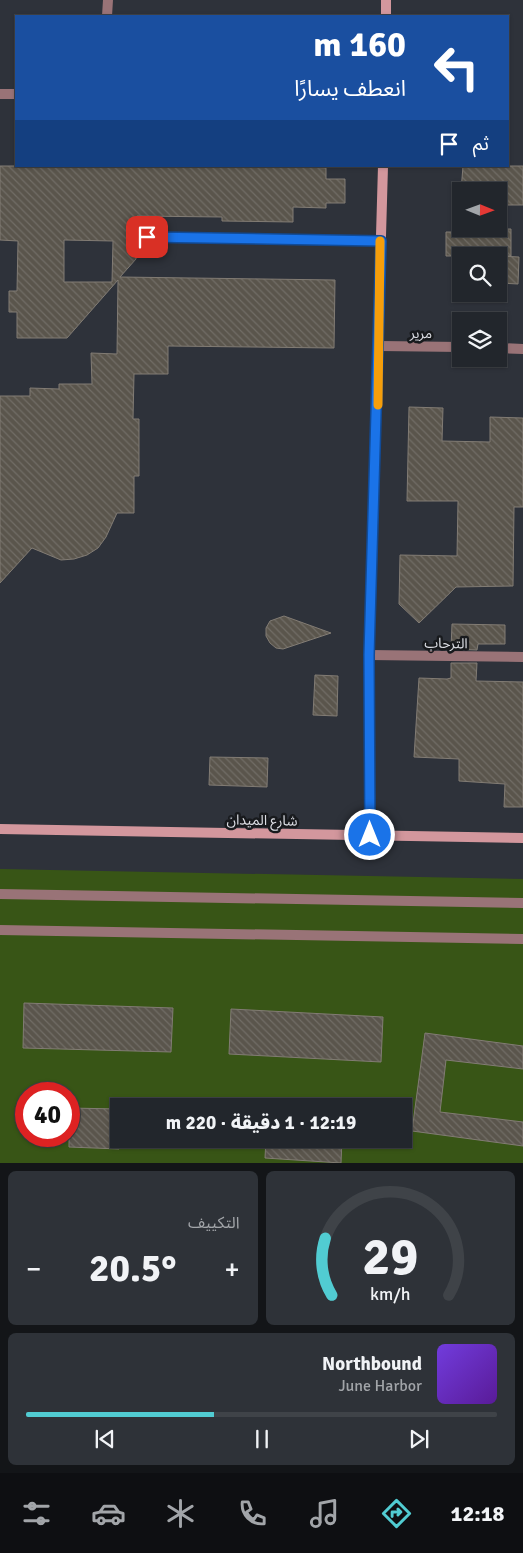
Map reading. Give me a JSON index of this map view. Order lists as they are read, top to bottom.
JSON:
{
  "streets": {
    "street": ["مرير", "الترحاب", "شارع الميدان"]
  },
  "north": "right",
  "page": {
    "turn": ["160 m", "انعطف يسارًا"],
    "then": "ثم",
    "limit": "40",
    "trip": "12:19 · 1 دقيقة · 220 m",
    "tile": "التكييف",
    "heat": ["−", "20.5°", "+"],
    "song": ["Northbound", "June Harbor"],
    "tabs": "12:18",
    "gauge": ["29", "km/h"]
  }
}
